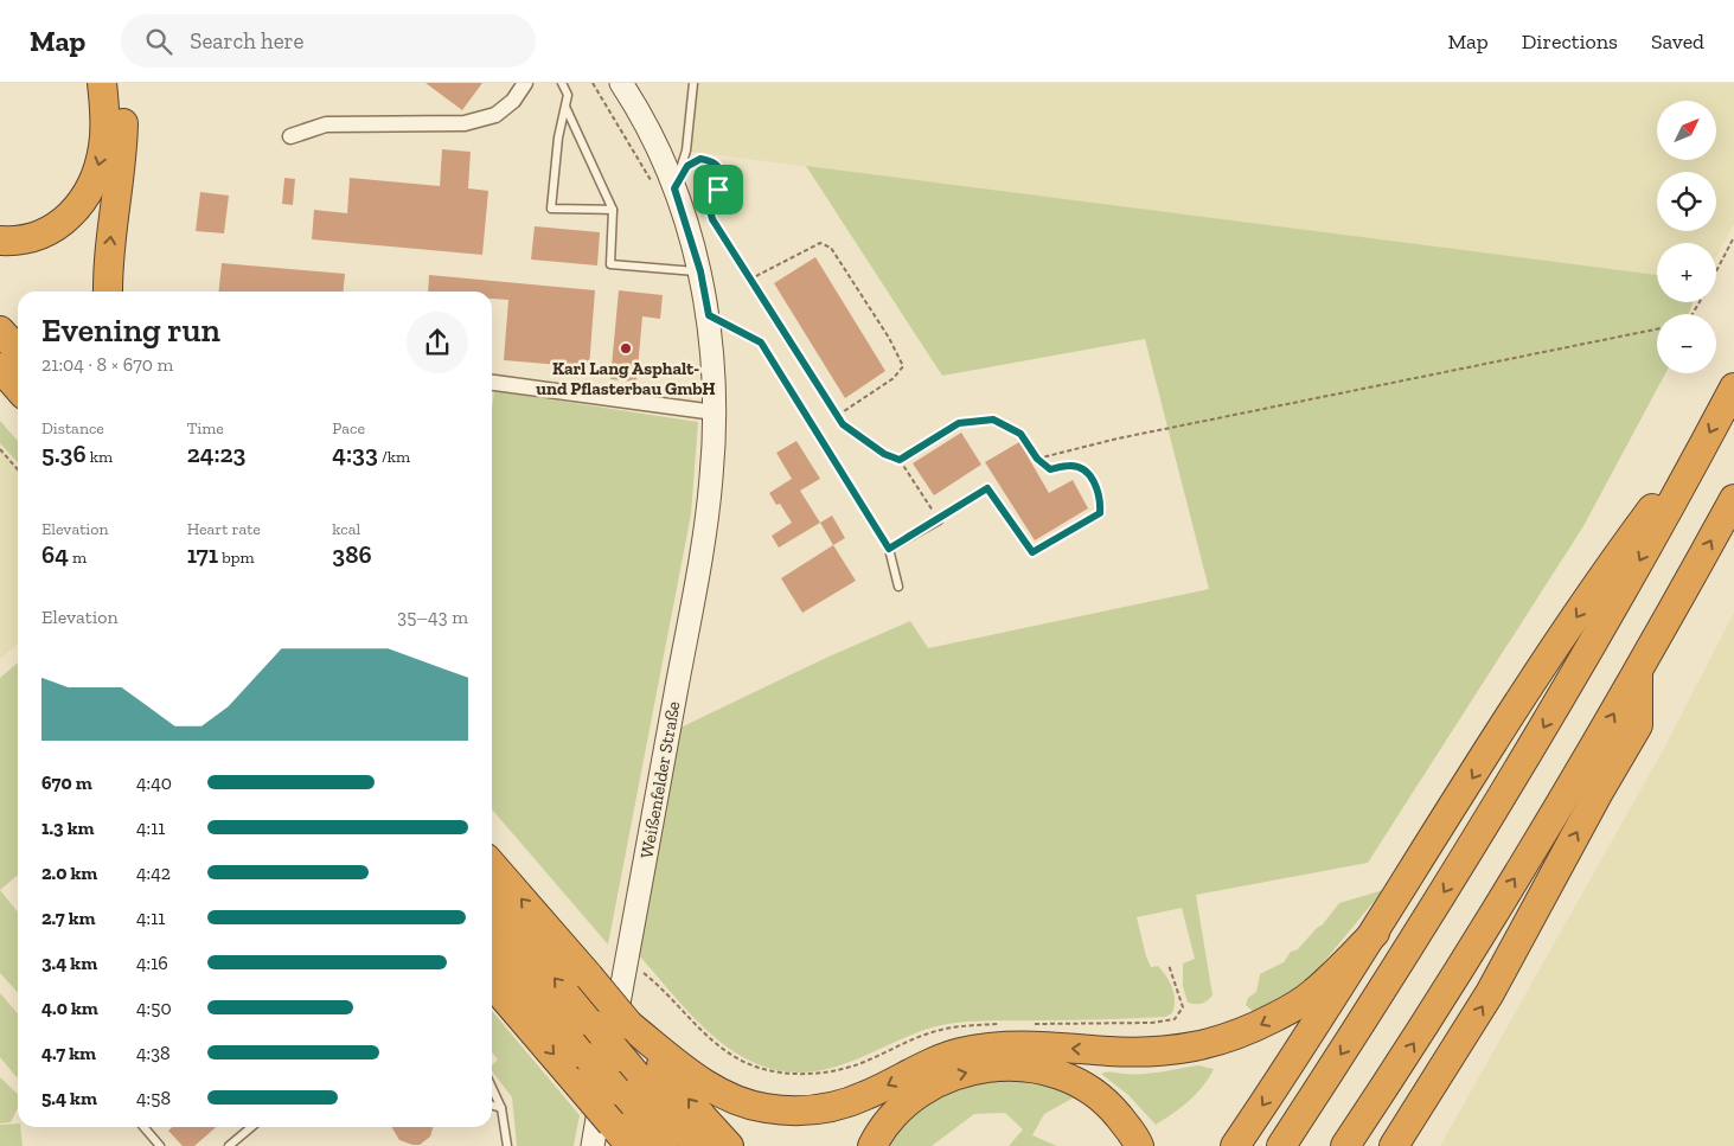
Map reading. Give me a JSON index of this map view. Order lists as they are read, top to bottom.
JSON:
{
  "streets": {
    "street": ["Weißenfelder Straße"]
  },
  "places": ["Karl Lang Asphalt- und Pflasterbau GmbH"],
  "north": "top right",
  "page": {
    "header": "Map",
    "search": "Search here",
    "nav": ["Map", "Directions", "Saved"],
    "map_buttons": ["+", "−"],
    "heading": ["Evening run", "21:04 · 8 × 670 m"],
    "stats": [
      ["Distance", "5.36 km"],
      ["Time", "24:23"],
      ["Pace", "4:33 /km"],
      ["Elevation", "64 m"],
      ["Heart rate", "171 bpm"],
      ["kcal", "386"]
    ],
    "chart": ["Elevation", "35–43 m"],
    "list": [
      {
        "name": "670 m",
        "note": "4:40"
      },
      {
        "name": "1.3 km",
        "note": "4:11"
      },
      {
        "name": "2.0 km",
        "note": "4:42"
      },
      {
        "name": "2.7 km",
        "note": "4:11"
      },
      {
        "name": "3.4 km",
        "note": "4:16"
      },
      {
        "name": "4.0 km",
        "note": "4:50"
      },
      {
        "name": "4.7 km",
        "note": "4:38"
      },
      {
        "name": "5.4 km",
        "note": "4:58"
      }
    ]
  }
}
